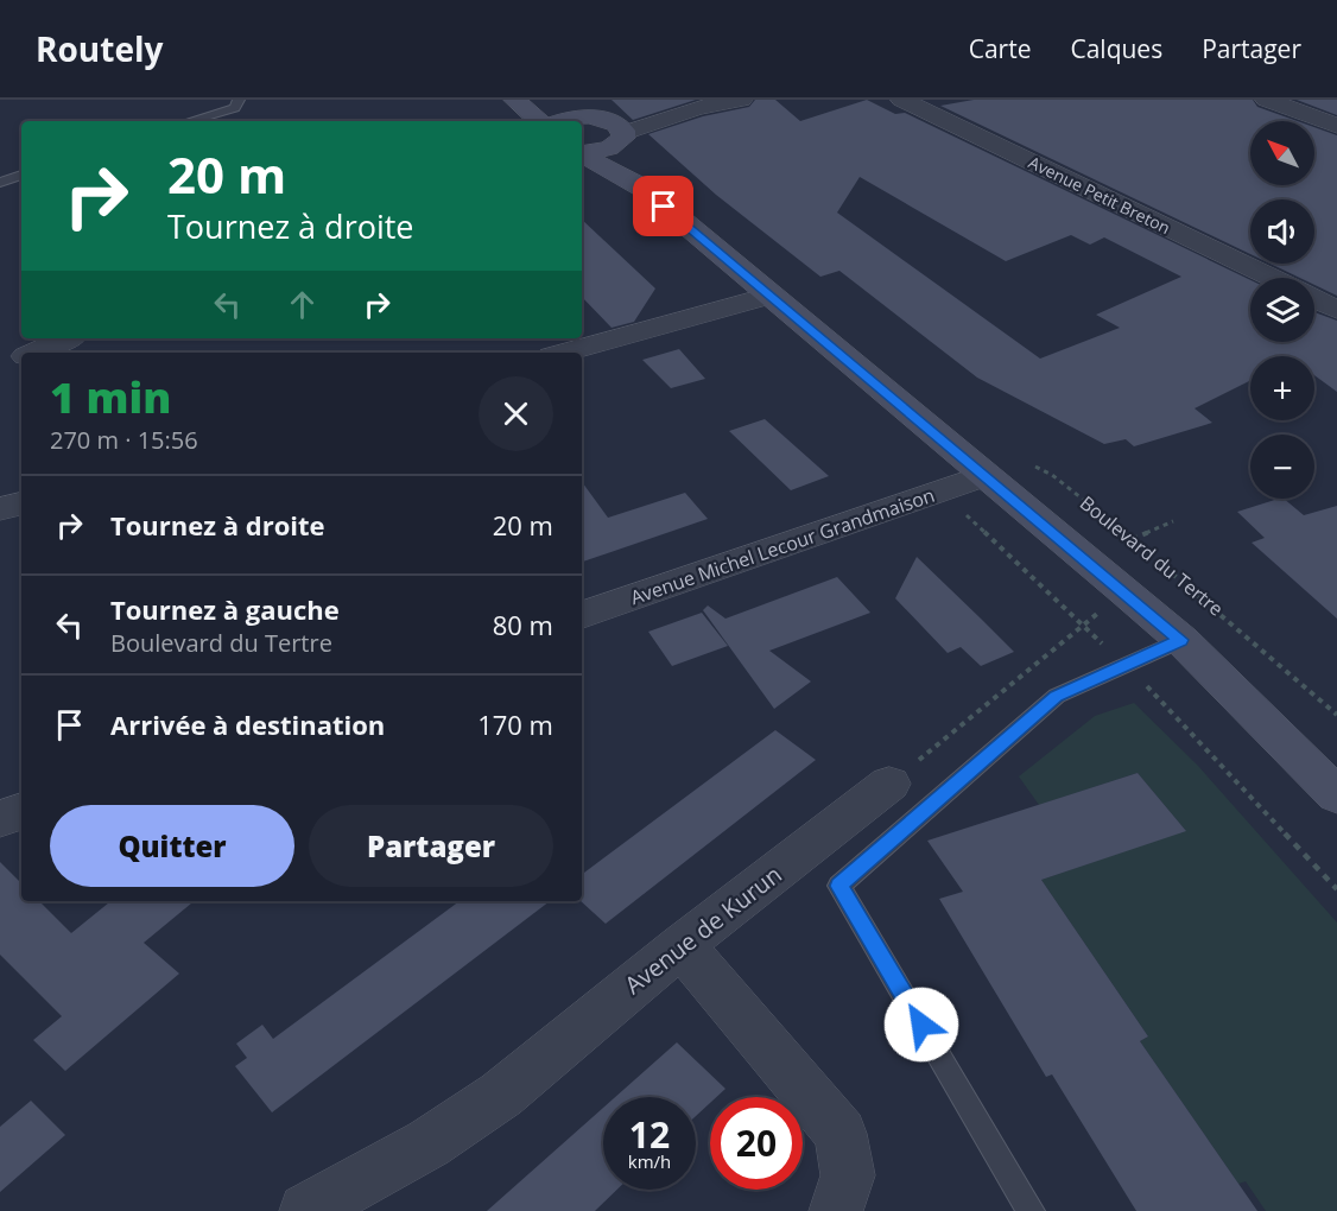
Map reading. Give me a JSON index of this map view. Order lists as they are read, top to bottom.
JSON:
{
  "streets": {
    "street": ["Avenue Petit Breton", "Avenue Michel Lecour Grandmaison", "Avenue de Kurun"],
    "path": ["Boulevard du Tertre"]
  },
  "north": "top left",
  "page": {
    "header": "Routely",
    "nav": ["Carte", "Calques", "Partager"],
    "map_buttons": ["+", "−"],
    "turn": ["20 m", "Tournez à droite"],
    "heading": ["1 min", "270 m · 15:56"],
    "list": [
      {
        "name": "Tournez à droite",
        "value": "20 m"
      },
      {
        "name": "Tournez à gauche",
        "note": "Boulevard du Tertre",
        "value": "80 m"
      },
      {
        "name": "Arrivée à destination",
        "value": "170 m"
      }
    ],
    "buttons": ["Quitter", "Partager"],
    "speed": "12 km/h",
    "limit": "20"
  }
}
